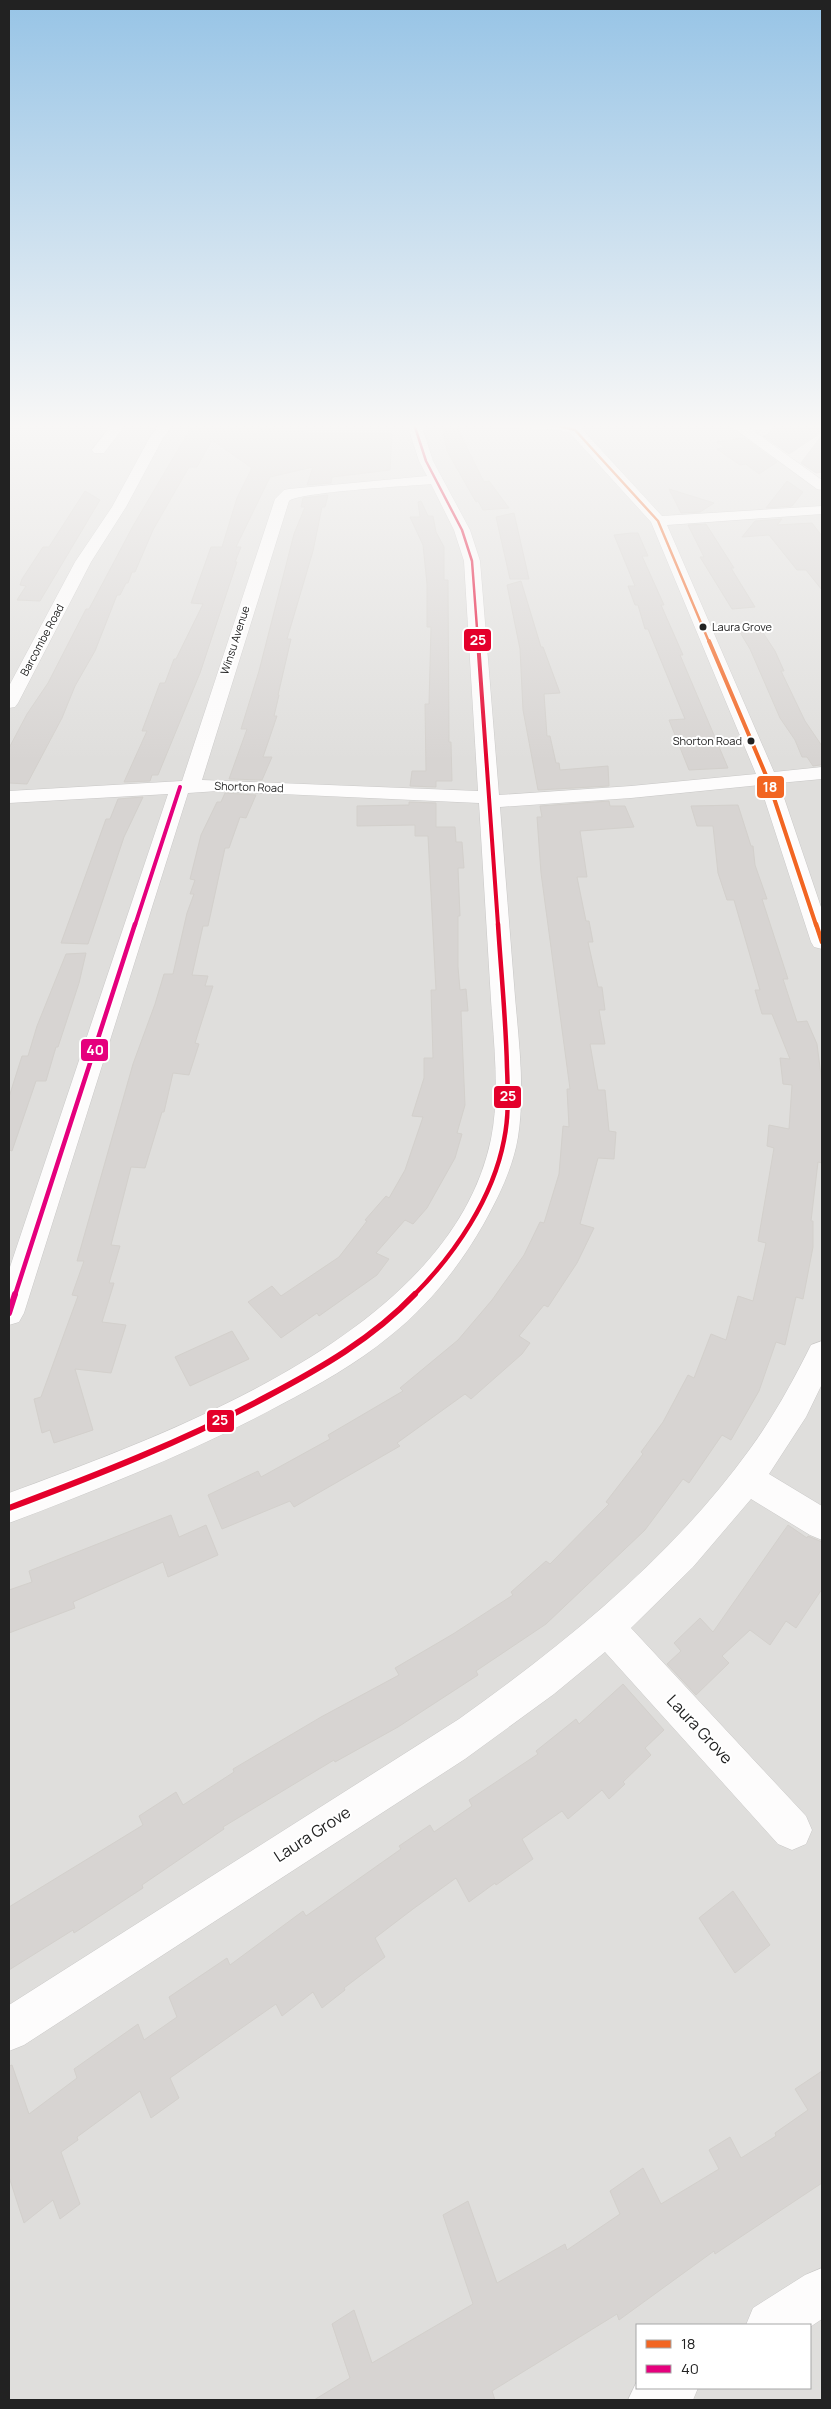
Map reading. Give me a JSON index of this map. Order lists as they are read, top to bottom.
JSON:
{
  "streets": {
    "street": [
      "Barcombe Road",
      "Winsu Avenue",
      "Shorton Road",
      "Laura Grove"
    ]
  },
  "crossings": [
    ["Winsu Avenue", "Shorton Road"]
  ],
  "places": ["Laura Grove", "Shorton Road"],
  "lines": ["transit line 18", "transit line 25", "transit line 40"],
  "legend": ["18", "40"]
}
